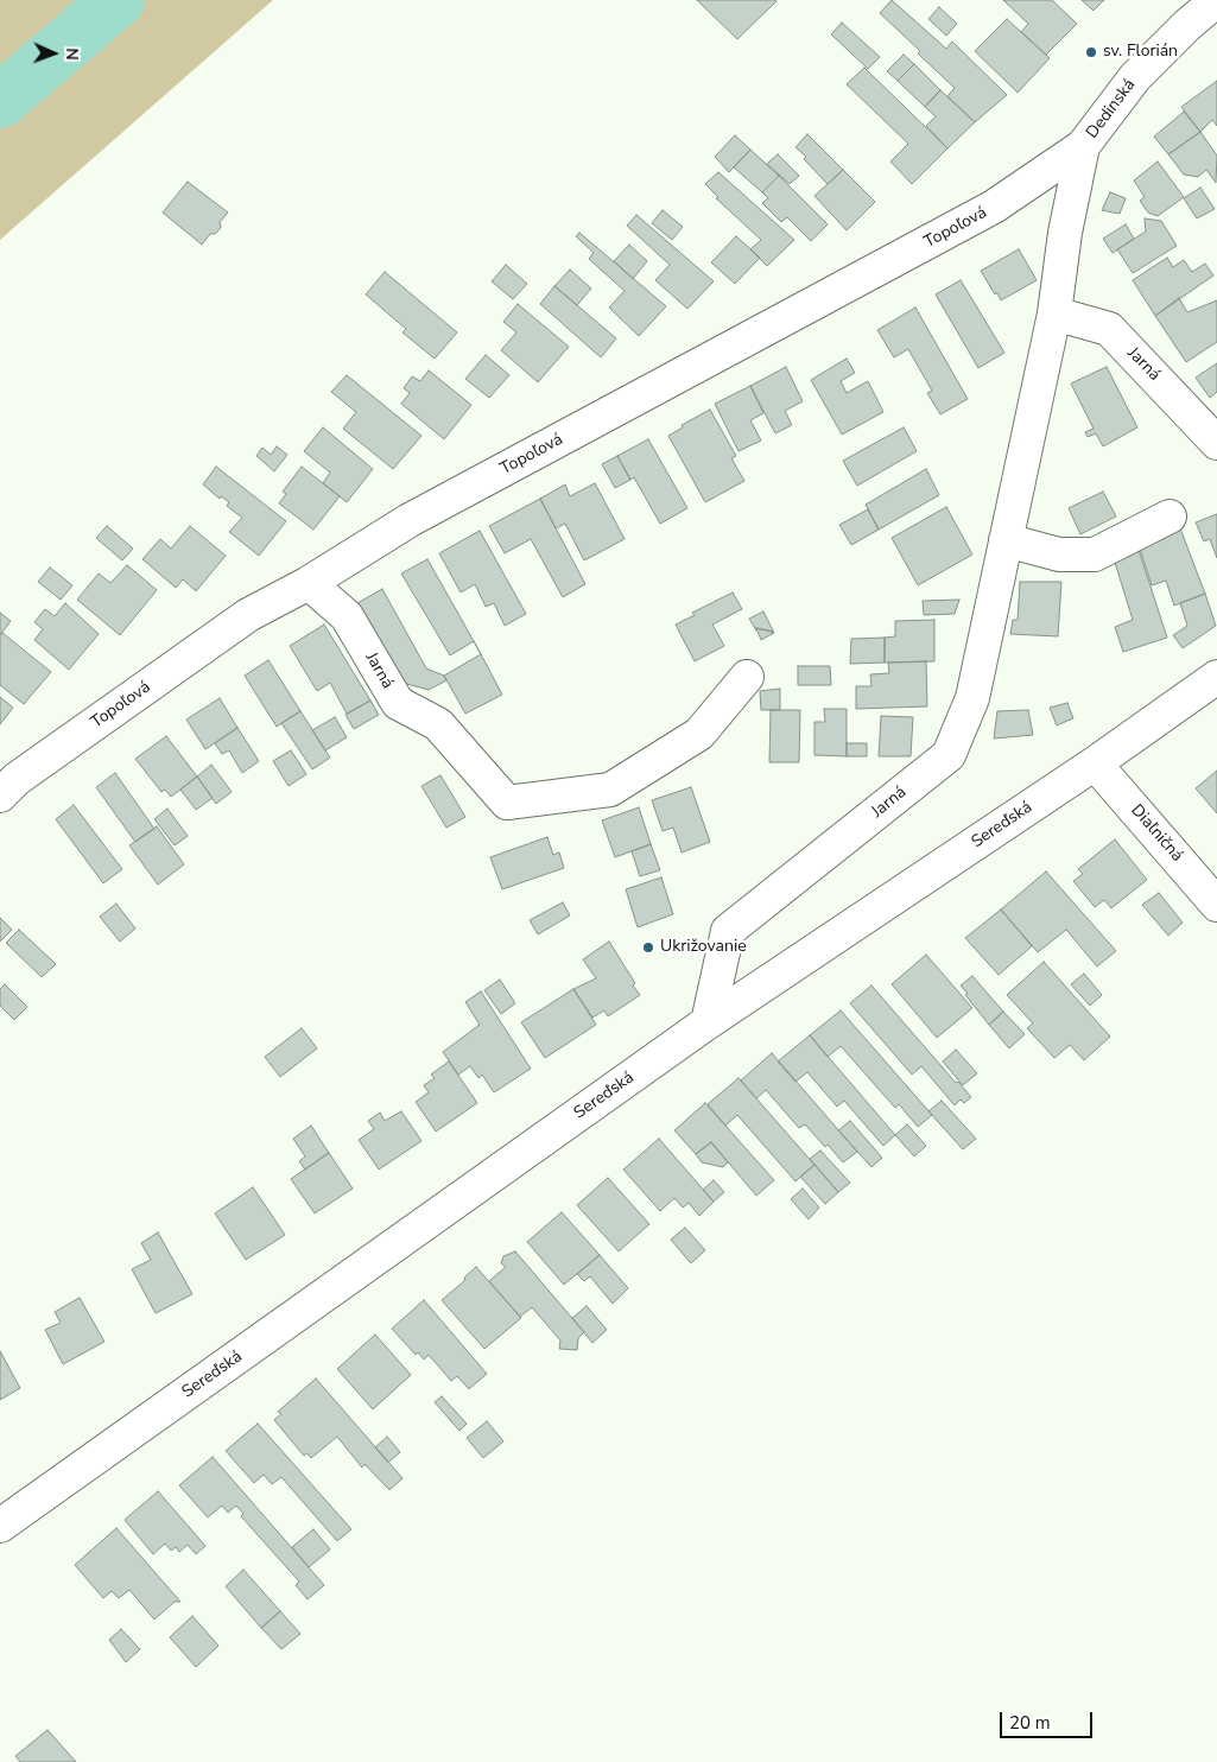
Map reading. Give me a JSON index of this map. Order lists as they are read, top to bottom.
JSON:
{
  "streets": {
    "street": [
      "Dedinská",
      "Topoľová",
      "Jarná",
      "Sereďská",
      "Diaľničná"
    ]
  },
  "crossings": [
    ["Dedinská", "Topoľová"],
    ["Dedinská", "Jarná"],
    ["Topoľová", "Jarná"],
    ["Jarná", "Sereďská"],
    ["Sereďská", "Diaľničná"]
  ],
  "places": ["sv. Florián", "Ukrižovanie"],
  "scale_bar": "20 m",
  "north": "right"
}
